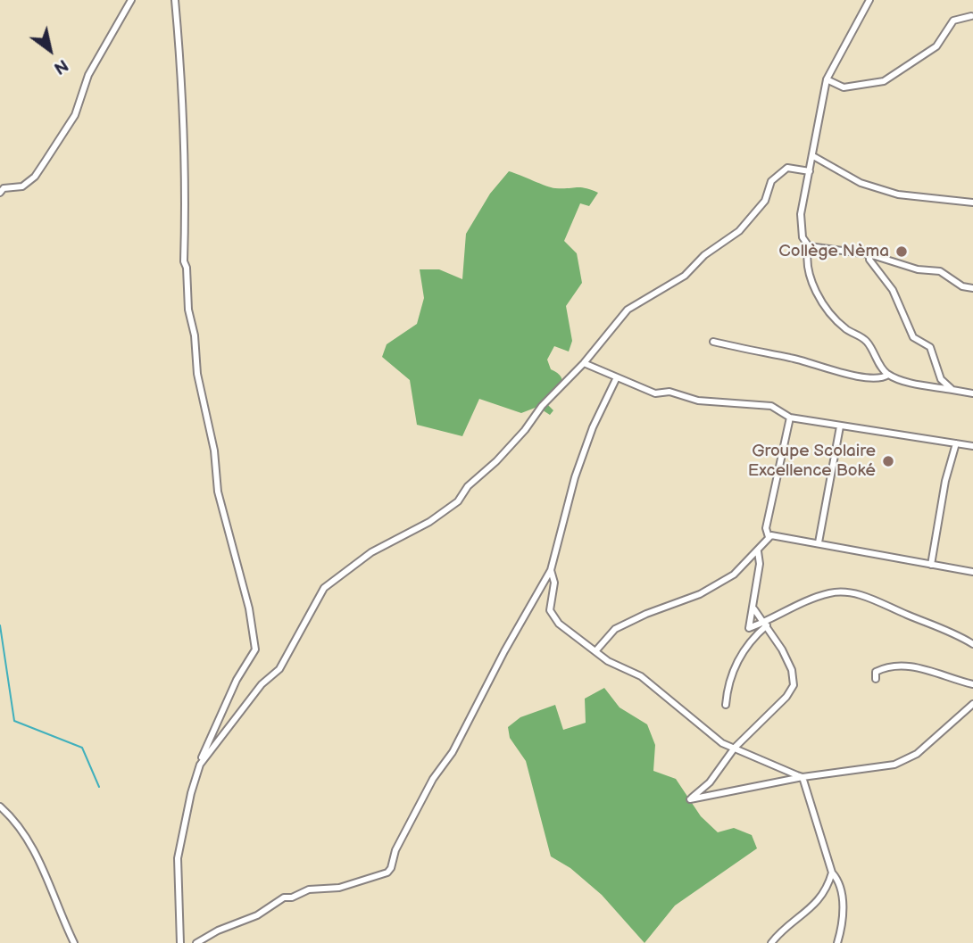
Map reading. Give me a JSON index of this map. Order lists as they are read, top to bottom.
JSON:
{
  "places": ["Collège Nèma", "Groupe Scolaire Excellence Boké"],
  "north": "bottom right"
}
